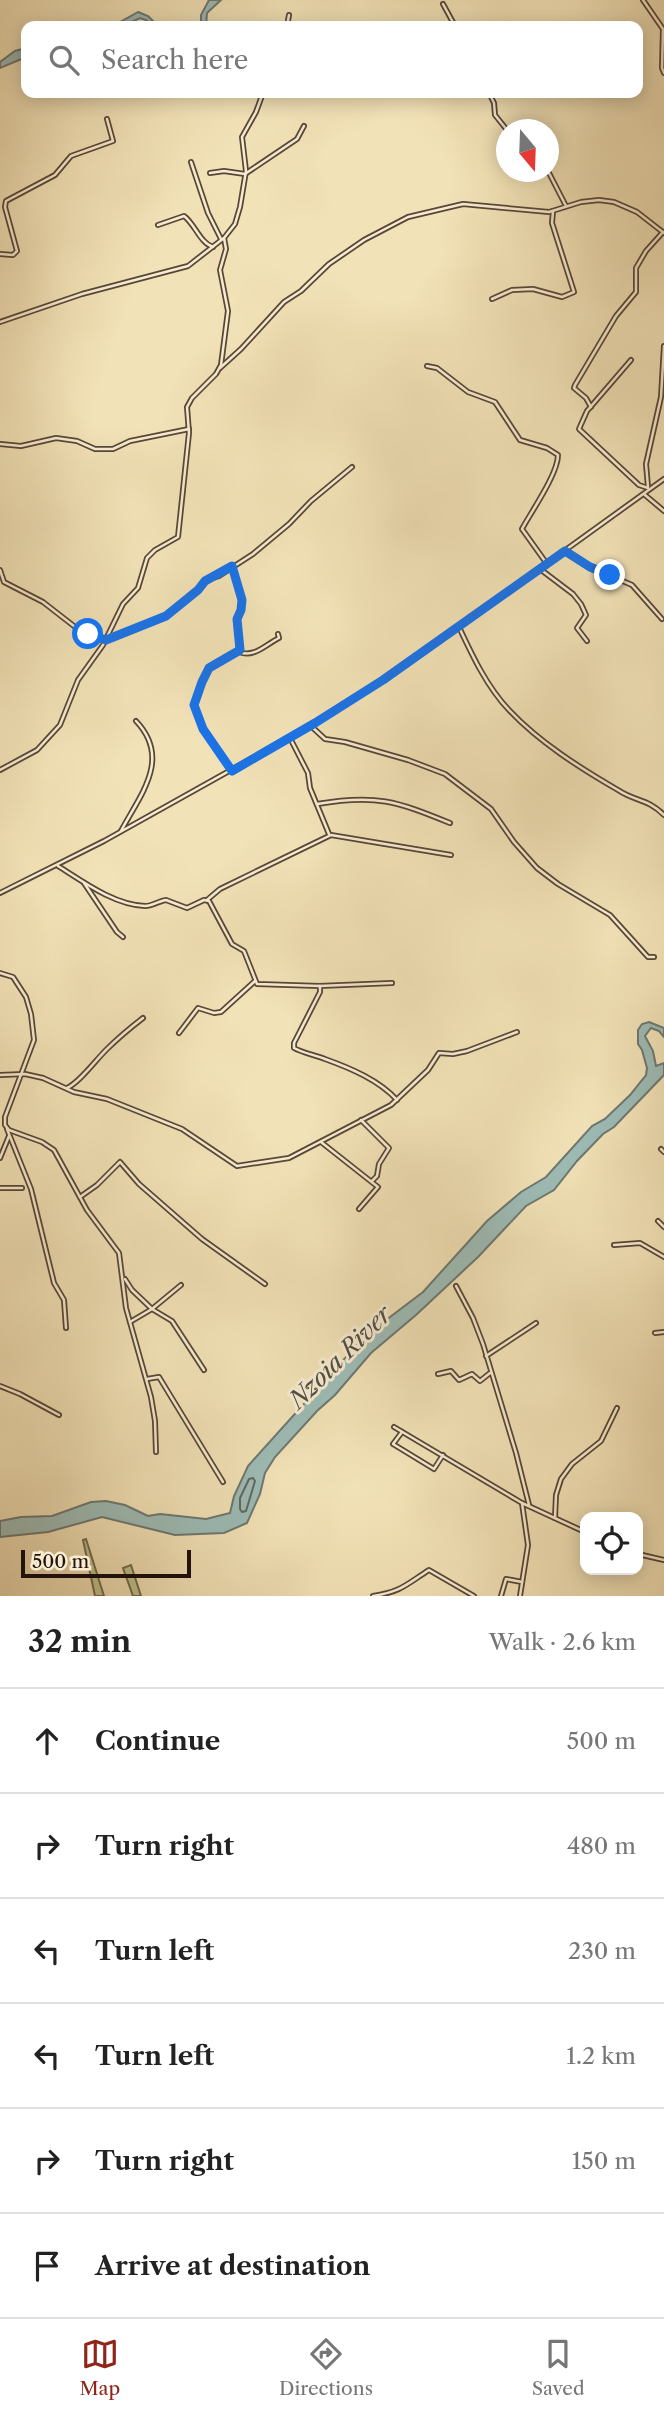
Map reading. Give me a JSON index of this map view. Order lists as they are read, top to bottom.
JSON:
{
  "water": ["Nzoia River"],
  "scale_bar": "500 m",
  "north": "bottom",
  "page": {
    "search": "Search here",
    "scale": "500 m",
    "heading": ["32 min", "Walk · 2.6 km"],
    "list": [
      ["Continue", "500 m"],
      ["Turn right", "480 m"],
      ["Turn left", "230 m"],
      ["Turn left", "1.2 km"],
      ["Turn right", "150 m"],
      "Arrive at destination"
    ],
    "nav": ["Map", "Directions", "Saved"]
  }
}
